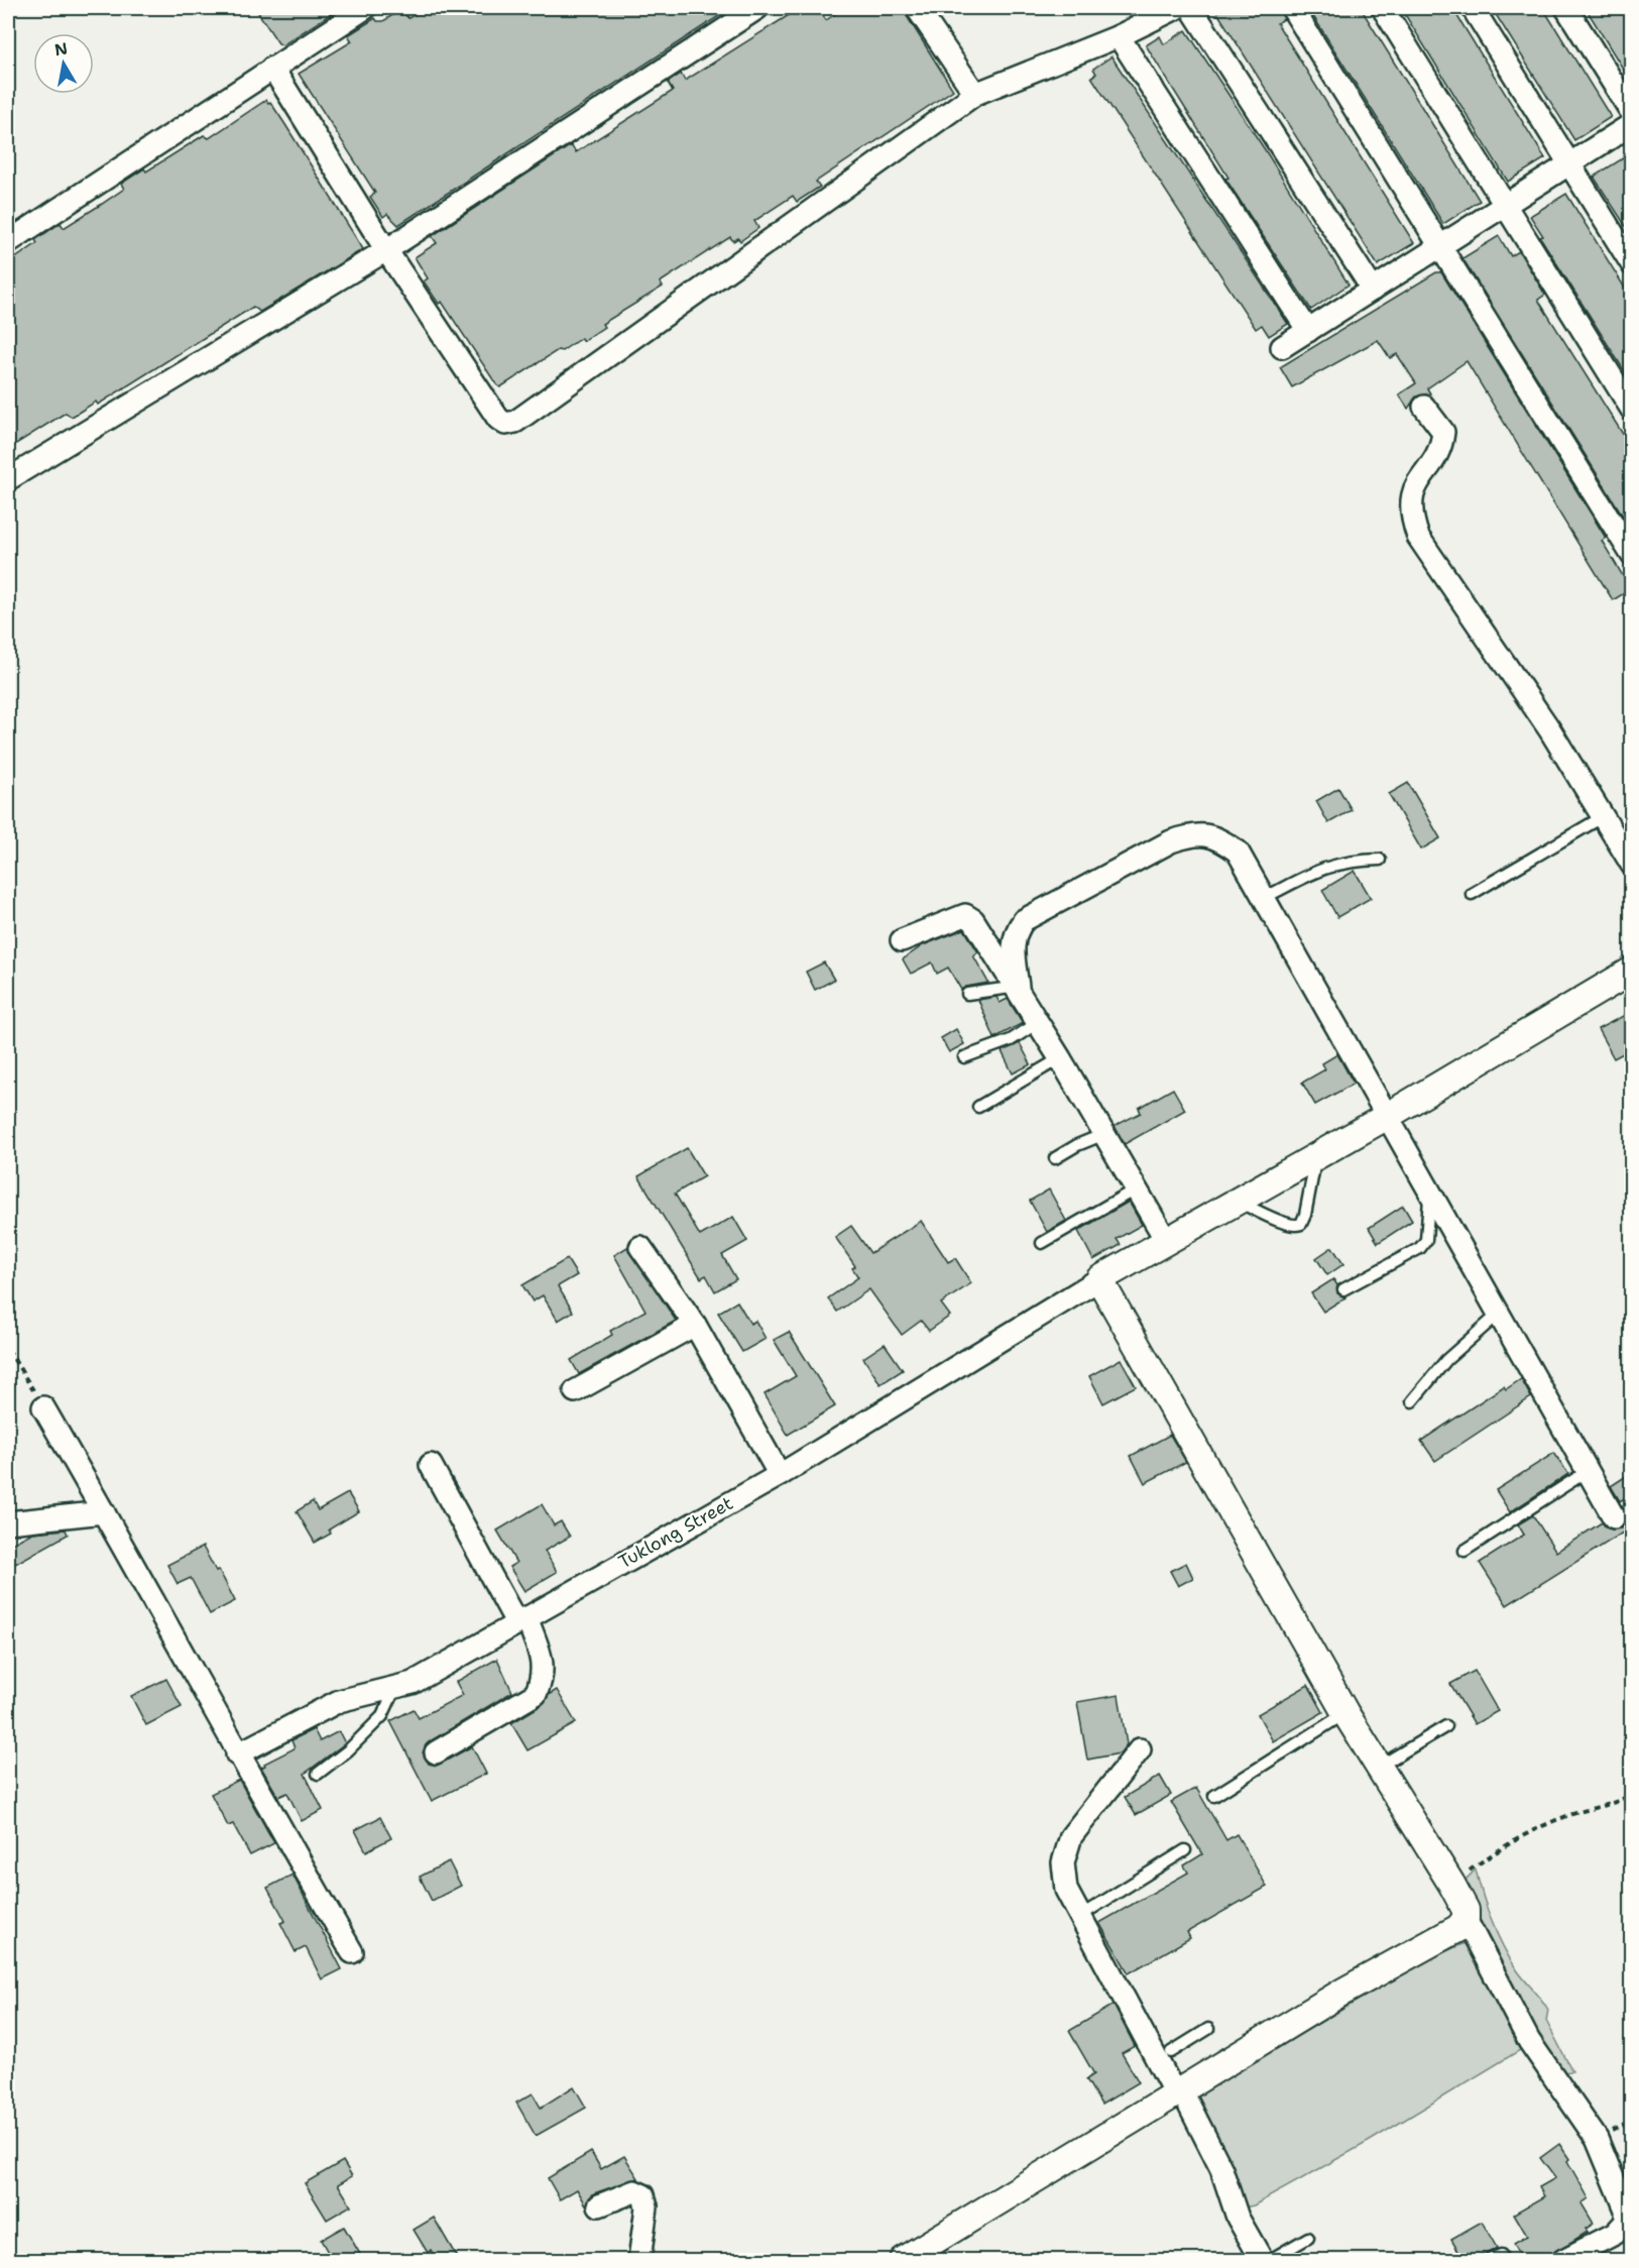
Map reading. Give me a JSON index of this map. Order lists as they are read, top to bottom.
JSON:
{
  "streets": {
    "street": ["Tuklong Street"]
  },
  "north": "top"
}
